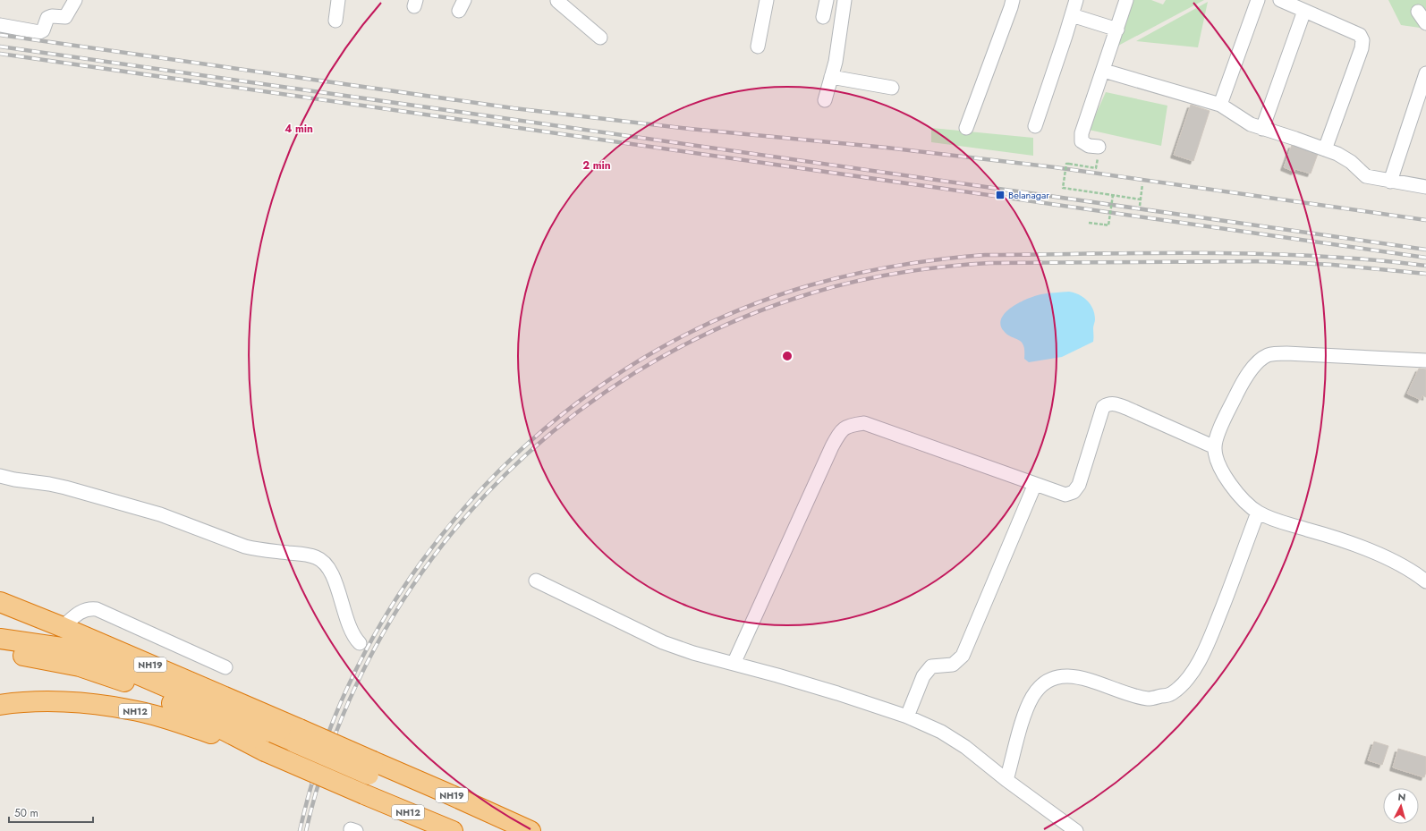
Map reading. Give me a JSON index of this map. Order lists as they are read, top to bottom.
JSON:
{
  "streets": {
    "highway": ["NH19", "NH12"]
  },
  "crossings": [
    ["NH19", "NH12"]
  ],
  "places": {
    "transit": ["Belanagar"]
  },
  "scale_bar": "50 m",
  "north": "top",
  "rings": ["4 min", "2 min"]
}
